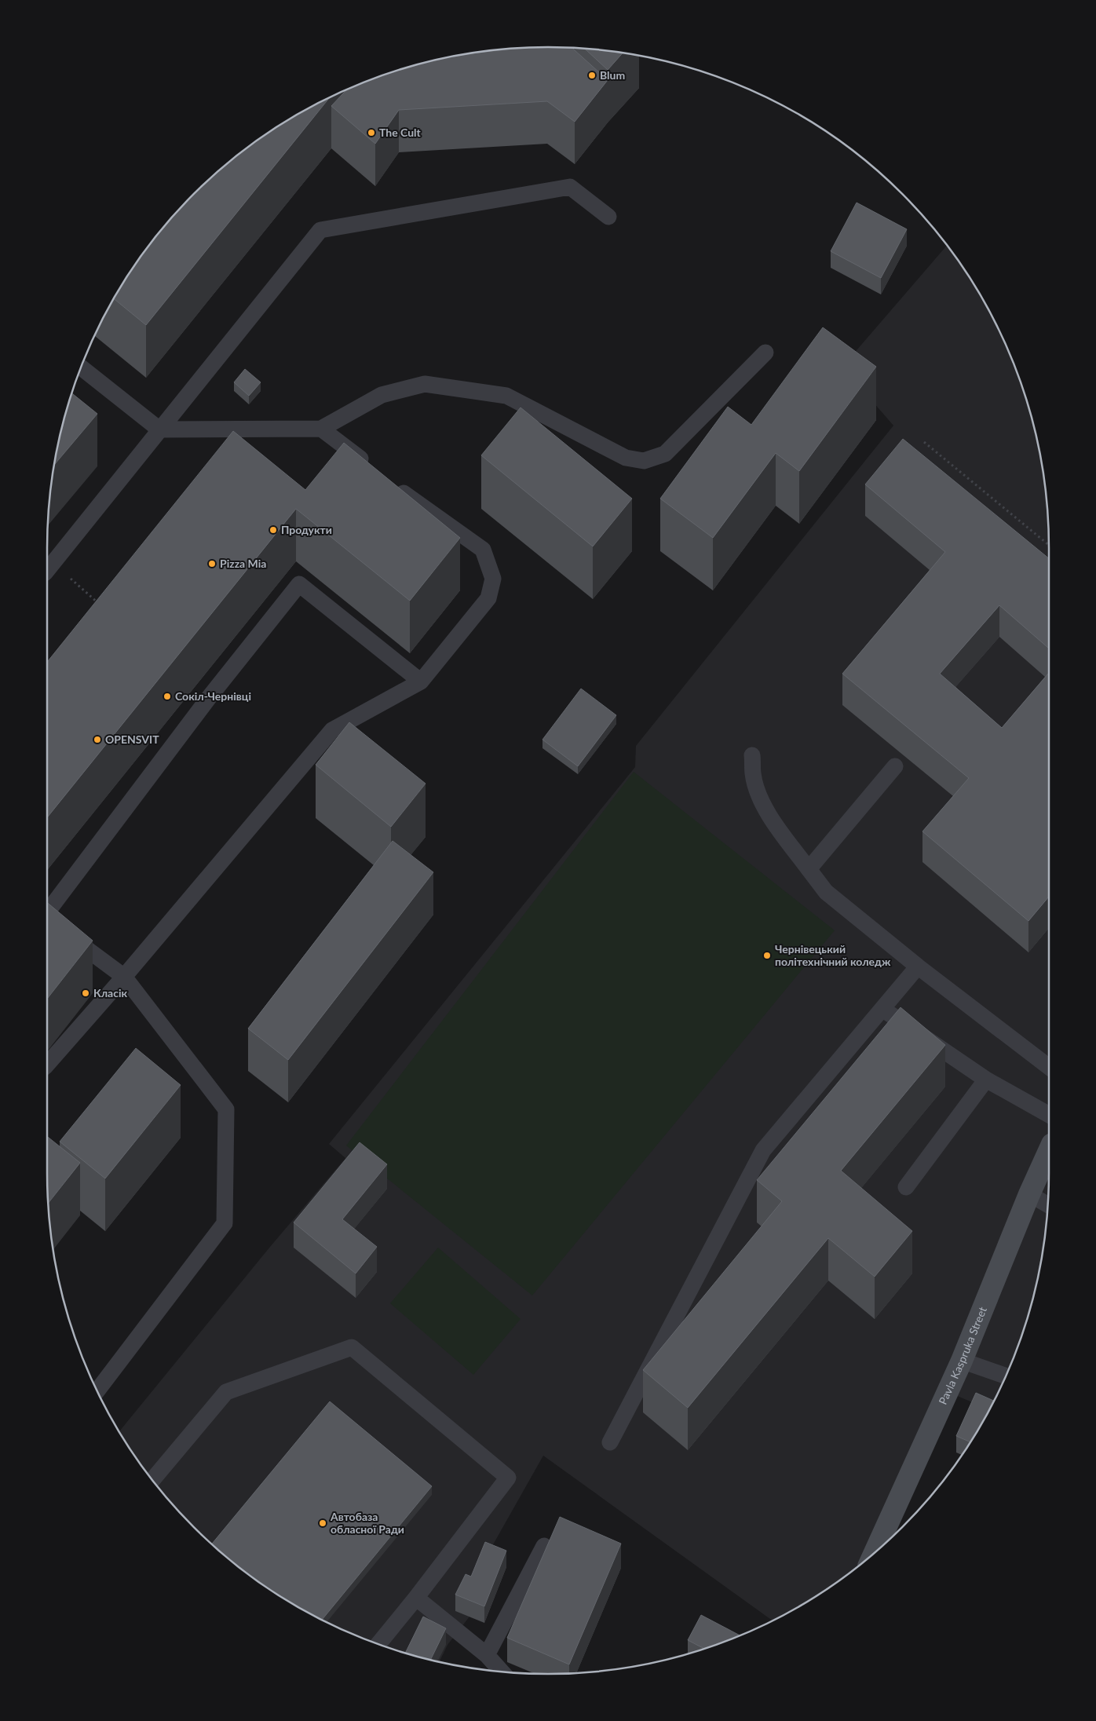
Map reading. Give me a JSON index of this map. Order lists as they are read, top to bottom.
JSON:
{
  "streets": {
    "street": ["Pavla Kaspruka Street"]
  },
  "places": [
    "Blum",
    "The Cult",
    "Продукти",
    "Pizza Mia",
    "Сокіл-Чернівці",
    "OPENSVIT",
    "Чернівецький політехнічний коледж",
    "Класік",
    "Автобаза обласної Ради"
  ]
}
